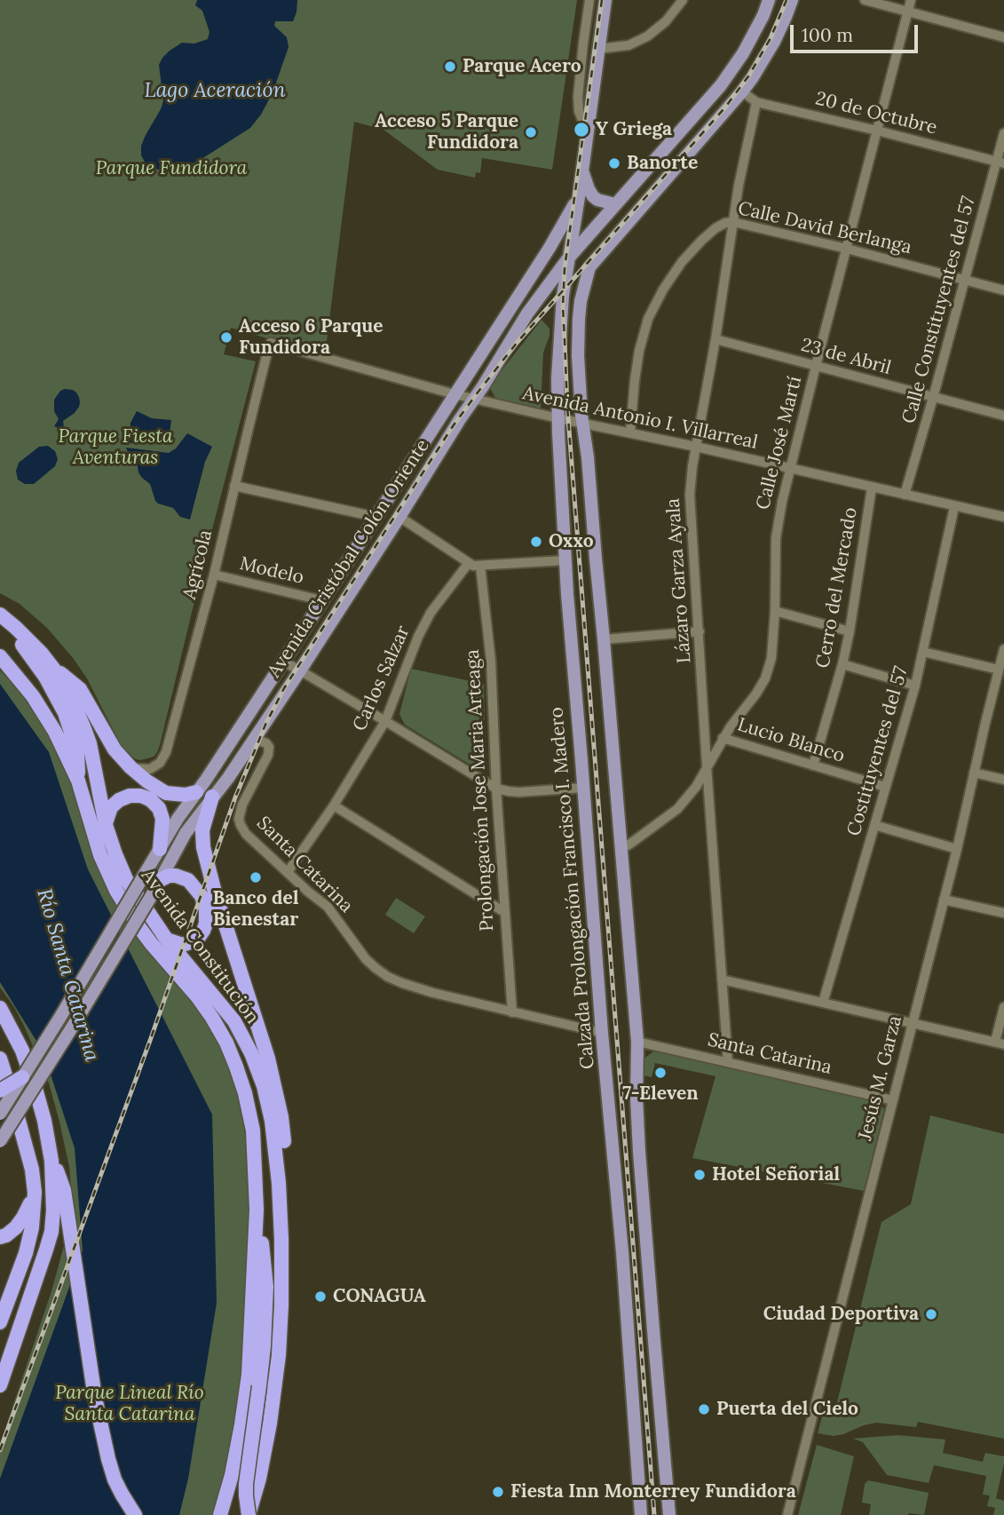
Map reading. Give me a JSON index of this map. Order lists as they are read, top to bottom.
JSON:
{
  "streets": {
    "highway": ["Avenida Constitución"],
    "main road": ["Avenida Cristóbal Colón Oriente", "Calzada Prolongación Francisco I. Madero"],
    "street": [
      "20 de Octubre",
      "Calle David Berlanga",
      "Calle Constituyentes del 57",
      "23 de Abril",
      "Avenida Antonio I. Villarreal",
      "Calle José Martí",
      "Agrícola",
      "Modelo",
      "Lázaro Garza Ayala",
      "Cerro del Mercado",
      "Carlos Salzar",
      "Lucio Blanco",
      "Costituyentes del 57",
      "Prolongación Jose Maria Arteaga",
      "Santa Catarina",
      "Jesús M. Garza"
    ]
  },
  "crossings": [
    ["20 de Octubre", "Calle Constituyentes del 57"],
    ["20 de Octubre", "Calle José Martí"],
    ["20 de Octubre", "Lázaro Garza Ayala"],
    ["Calle David Berlanga", "Calle Constituyentes del 57"],
    ["Calle David Berlanga", "Avenida Antonio I. Villarreal"],
    ["Calle David Berlanga", "Calle José Martí"],
    ["Calle David Berlanga", "Lázaro Garza Ayala"],
    ["Calle Constituyentes del 57", "23 de Abril"],
    ["Calle Constituyentes del 57", "Avenida Antonio I. Villarreal"],
    ["23 de Abril", "Calle José Martí"],
    ["23 de Abril", "Lázaro Garza Ayala"],
    ["Avenida Antonio I. Villarreal", "Calle José Martí"],
    ["Avenida Antonio I. Villarreal", "Avenida Cristóbal Colón Oriente"],
    ["Avenida Antonio I. Villarreal", "Agrícola"],
    ["Avenida Antonio I. Villarreal", "Lázaro Garza Ayala"],
    ["Avenida Antonio I. Villarreal", "Cerro del Mercado"],
    ["Avenida Antonio I. Villarreal", "Costituyentes del 57"],
    ["Avenida Antonio I. Villarreal", "Calzada Prolongación Francisco I. Madero"],
    ["Calle José Martí", "Lázaro Garza Ayala"],
    ["Calle José Martí", "Lucio Blanco"],
    ["Avenida Cristóbal Colón Oriente", "Modelo"],
    ["Avenida Cristóbal Colón Oriente", "Santa Catarina"],
    ["Avenida Cristóbal Colón Oriente", "Calzada Prolongación Francisco I. Madero"],
    ["Agrícola", "Modelo"],
    ["Lázaro Garza Ayala", "Santa Catarina"],
    ["Cerro del Mercado", "Lucio Blanco"],
    ["Carlos Salzar", "Santa Catarina"],
    ["Lucio Blanco", "Costituyentes del 57"],
    ["Prolongación Jose Maria Arteaga", "Santa Catarina"],
    ["Santa Catarina", "Calzada Prolongación Francisco I. Madero"],
    ["Santa Catarina", "Jesús M. Garza"]
  ],
  "water": ["Lago Aceración", "Río Santa Catarina"],
  "parks": ["Parque Fundidora", "Parque Fiesta Aventuras", "Parque Lineal Río Santa Catarina"],
  "places": [
    "Parque Acero",
    "Y Griega",
    "Acceso 5 Parque Fundidora",
    "Banorte",
    "Acceso 6 Parque Fundidora",
    "Oxxo",
    "Banco del Bienestar",
    "7-Eleven",
    "Hotel Señorial",
    "CONAGUA",
    "Ciudad Deportiva",
    "Puerta del Cielo",
    "Fiesta Inn Monterrey Fundidora"
  ],
  "scale_bar": "100 m"
}
